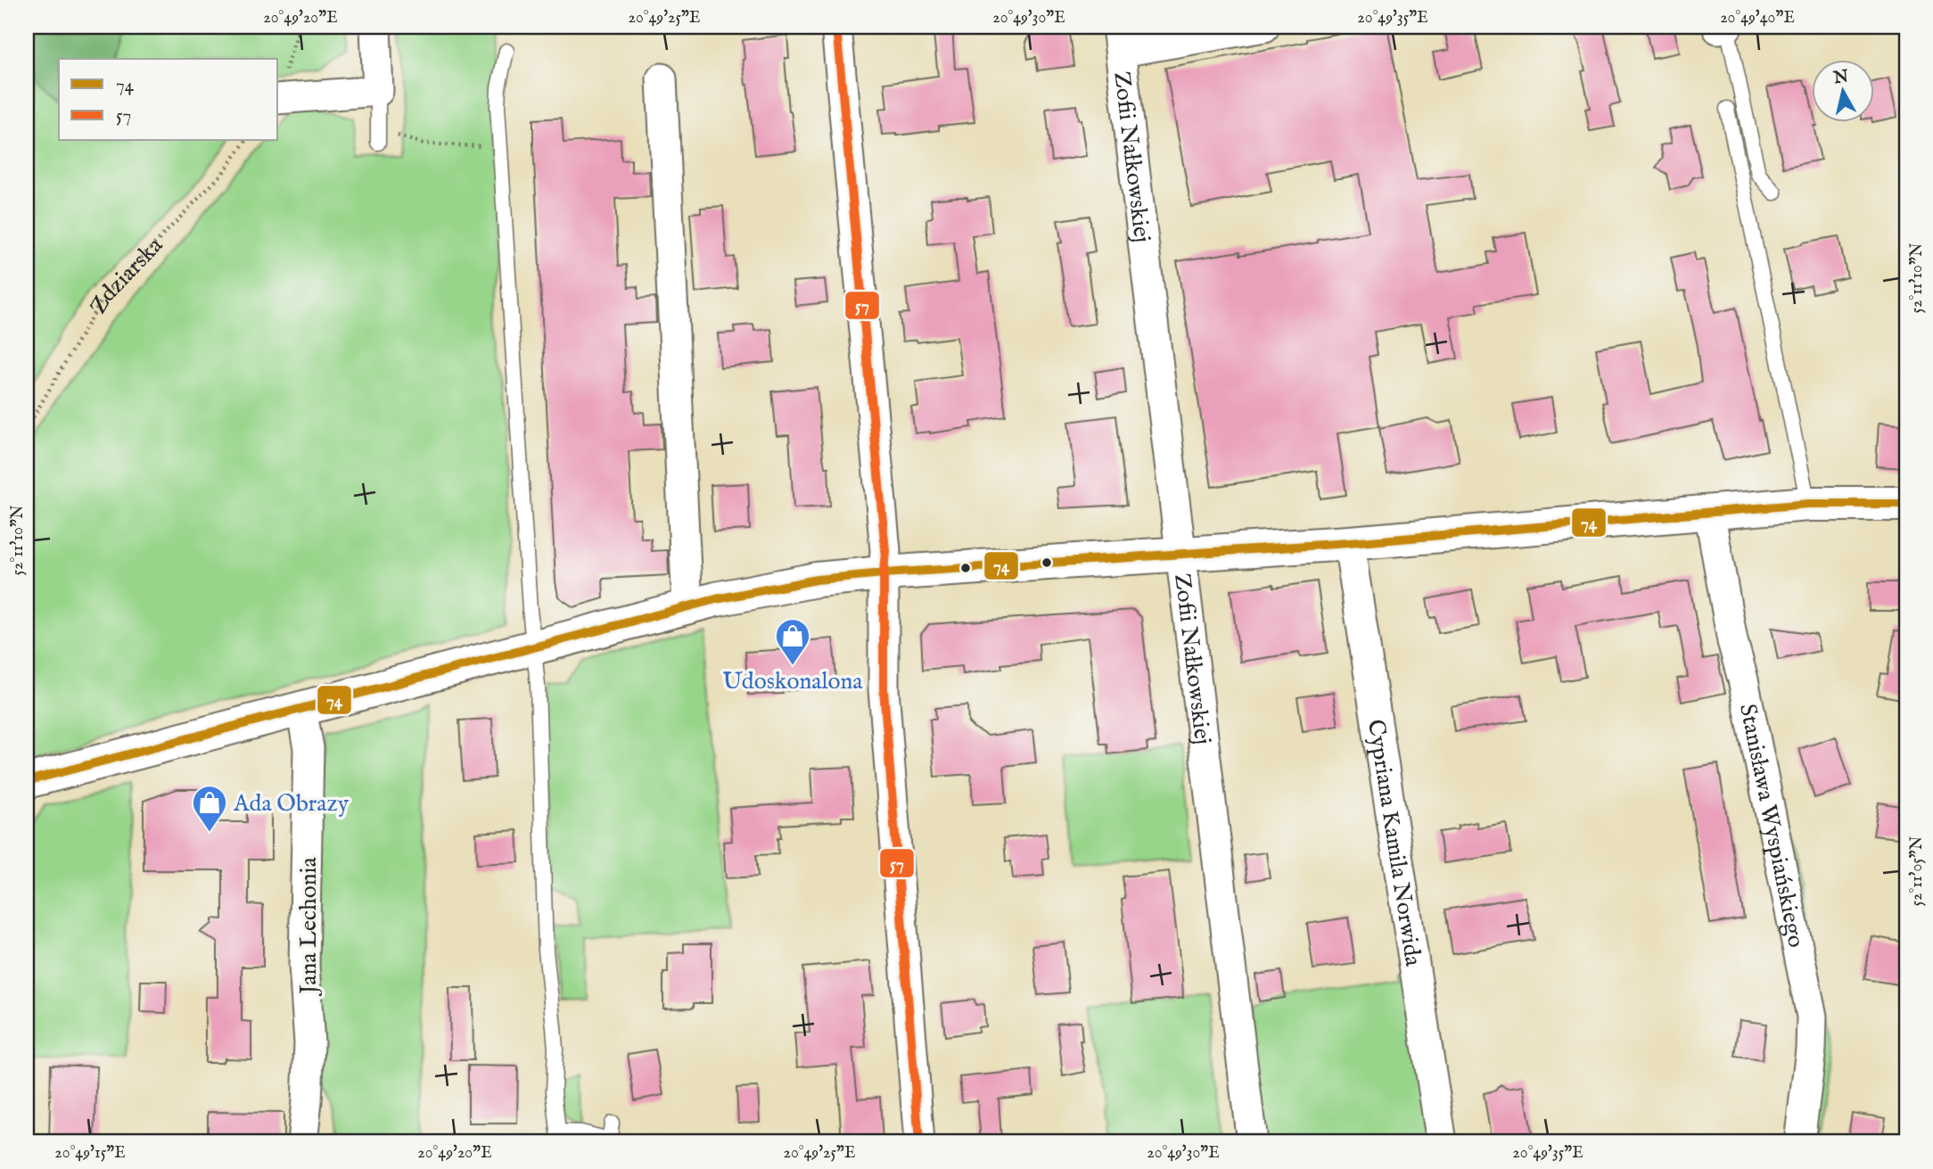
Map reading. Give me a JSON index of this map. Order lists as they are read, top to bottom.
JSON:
{
  "streets": {
    "street": [
      "Zofii Nałkowskiej",
      "Stanisława Wyspiańskiego",
      "Cypriana Kamila Norwida",
      "Jana Lechonia"
    ],
    "path": ["Zdziarska"]
  },
  "places": {
    "shop": ["Udoskonalona", "Ada Obrazy"]
  },
  "lines": ["transit line 57", "transit line 74"],
  "legend": ["74", "57"],
  "north": "top",
  "coordinates": [
    "20°49'20\"E",
    "20°49'25\"E",
    "20°49'30\"E",
    "20°49'35\"E",
    "20°49'40\"E",
    "52°11'10\"N",
    "52°11'05\"N",
    "20°49'15\"E"
  ]
}
